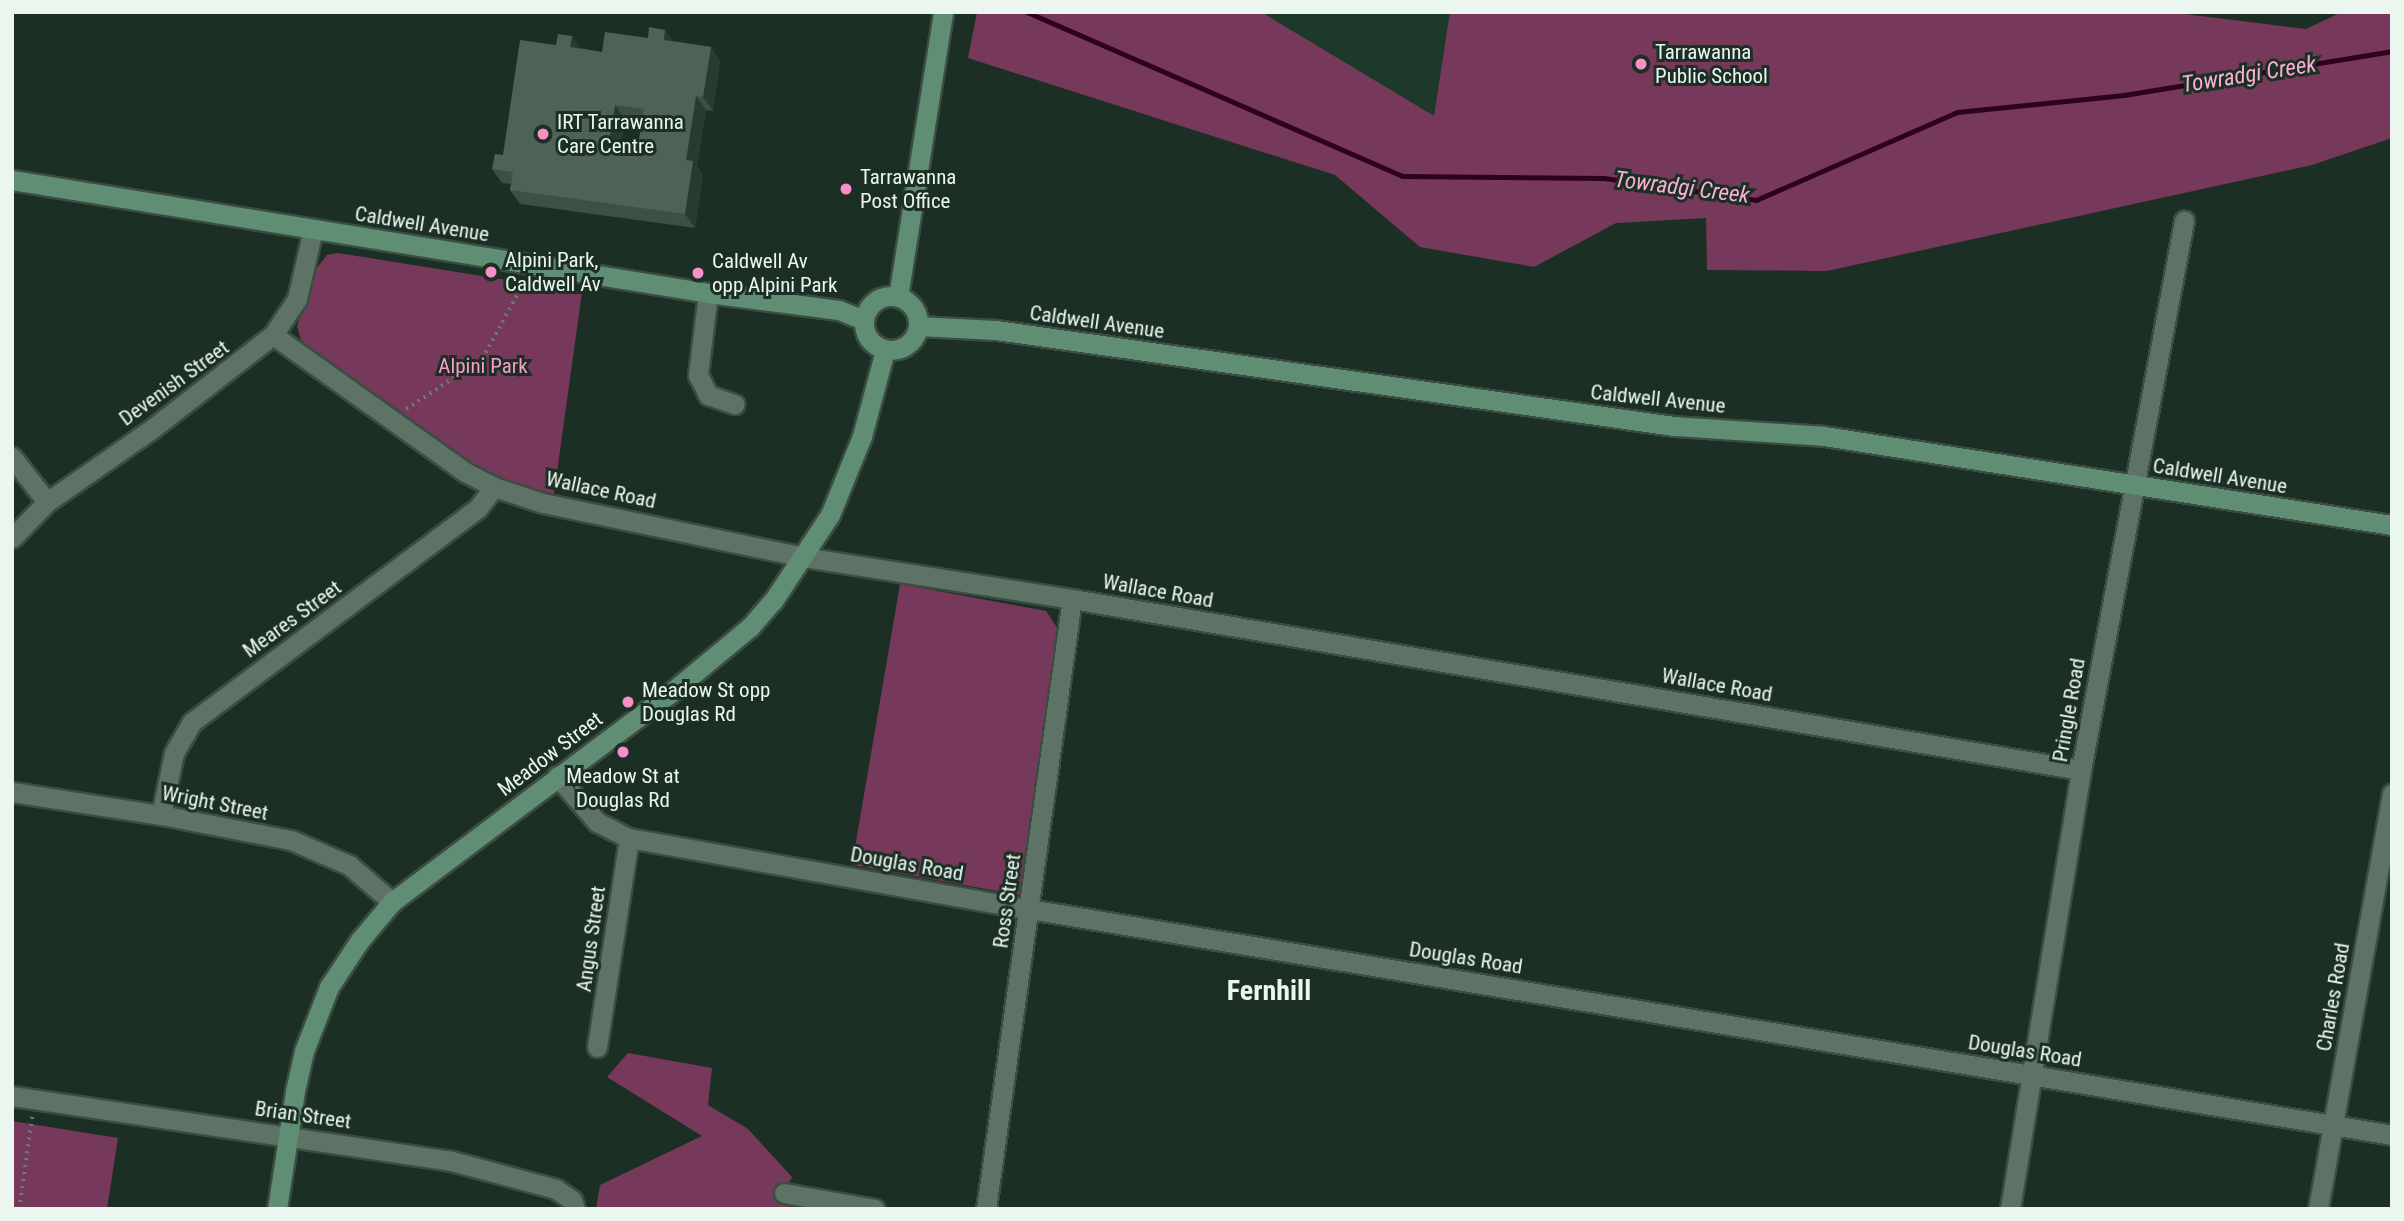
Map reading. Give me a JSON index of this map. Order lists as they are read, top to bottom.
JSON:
{
  "streets": {
    "main road": ["Caldwell Avenue", "Meadow Street"],
    "street": [
      "Devenish Street",
      "Wallace Road",
      "Meares Street",
      "Pringle Road",
      "Wright Street",
      "Douglas Road",
      "Ross Street",
      "Angus Street",
      "Charles Road",
      "Brian Street"
    ]
  },
  "crossings": [
    ["Caldwell Avenue", "Devenish Street"],
    ["Caldwell Avenue", "Pringle Road"],
    ["Caldwell Avenue", "Meadow Street"],
    ["Devenish Street", "Wallace Road"],
    ["Wallace Road", "Meares Street"],
    ["Wallace Road", "Pringle Road"],
    ["Wallace Road", "Meadow Street"],
    ["Wallace Road", "Ross Street"],
    ["Meares Street", "Wright Street"],
    ["Pringle Road", "Douglas Road"],
    ["Meadow Street", "Wright Street"],
    ["Meadow Street", "Douglas Road"],
    ["Meadow Street", "Brian Street"],
    ["Douglas Road", "Ross Street"],
    ["Douglas Road", "Angus Street"],
    ["Douglas Road", "Charles Road"]
  ],
  "districts": ["Fernhill"],
  "water": ["Towradgi Creek"],
  "parks": ["Alpini Park"],
  "places": [
    "Tarrawanna Public School",
    "IRT Tarrawanna Care Centre",
    "Tarrawanna Post Office",
    "Alpini Park, Caldwell Av",
    "Caldwell Av opp Alpini Park",
    "Meadow St opp Douglas Rd",
    "Meadow St at Douglas Rd"
  ]
}
